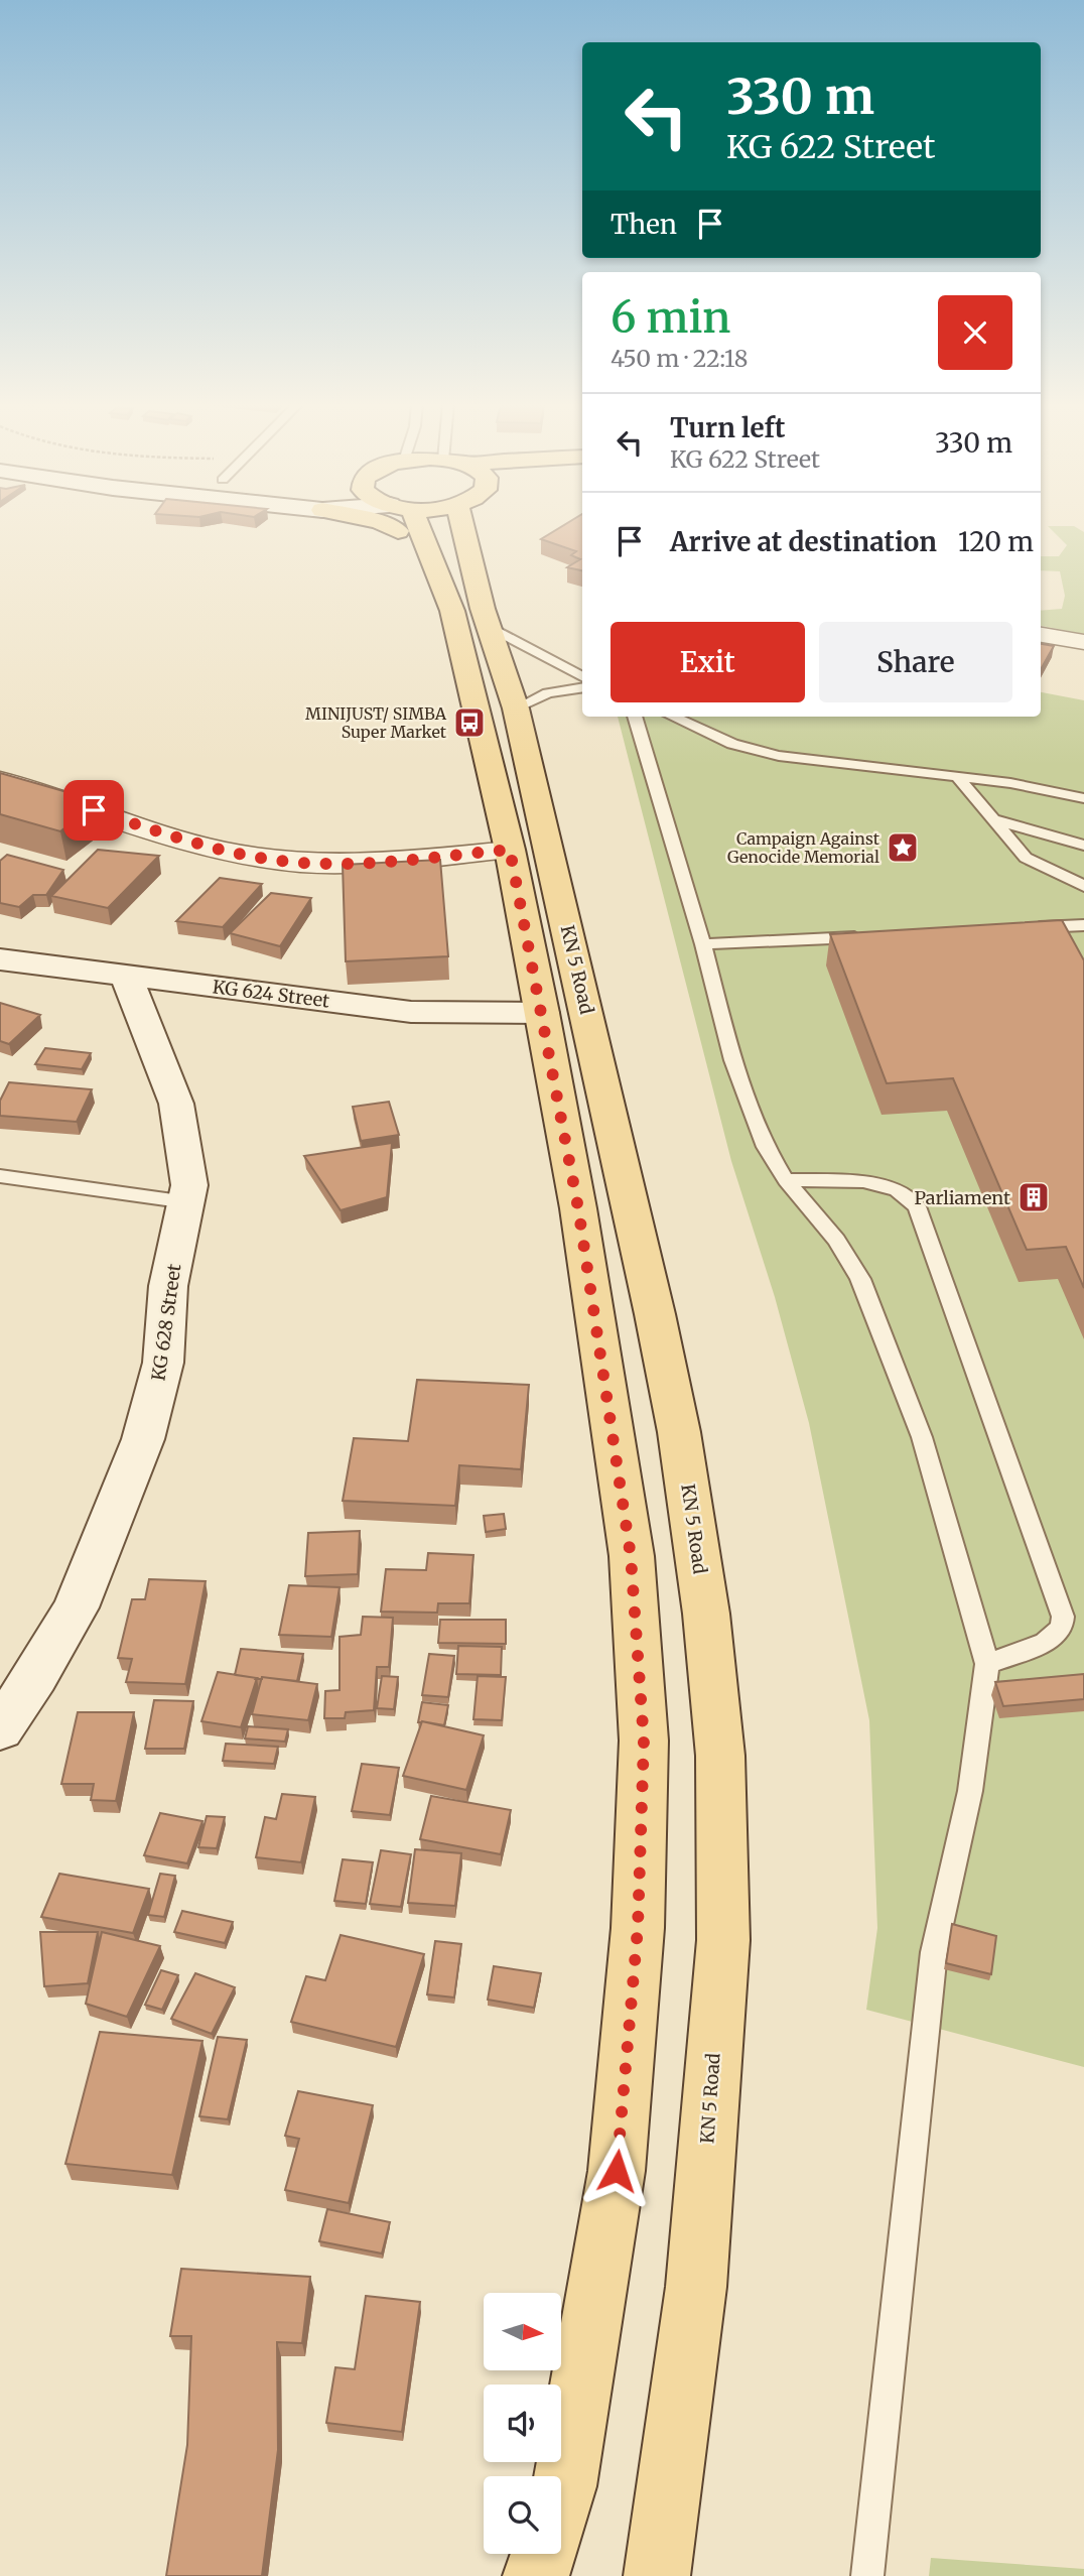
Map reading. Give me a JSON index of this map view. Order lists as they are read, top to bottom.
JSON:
{
  "streets": {
    "main road": ["KN 5 Road", "KG 624 Street", "KG 628 Street"]
  },
  "crossings": [
    ["KN 5 Road", "KG 624 Street"],
    ["KG 624 Street", "KG 628 Street"]
  ],
  "places": {
    "bus stop": ["MINIJUST/ SIMBA Super Market"],
    "place": ["Campaign Against Genocide Memorial"],
    "building": ["Parliament"]
  },
  "north": "right",
  "page": {
    "turn": ["330 m", "KG 622 Street"],
    "then": "Then",
    "heading": ["6 min", "450 m · 22:18"],
    "list": [
      {
        "name": "Turn left",
        "note": "KG 622 Street",
        "value": "330 m"
      },
      {
        "name": "Arrive at destination",
        "value": "120 m"
      }
    ],
    "buttons": ["Exit", "Share"]
  }
}
